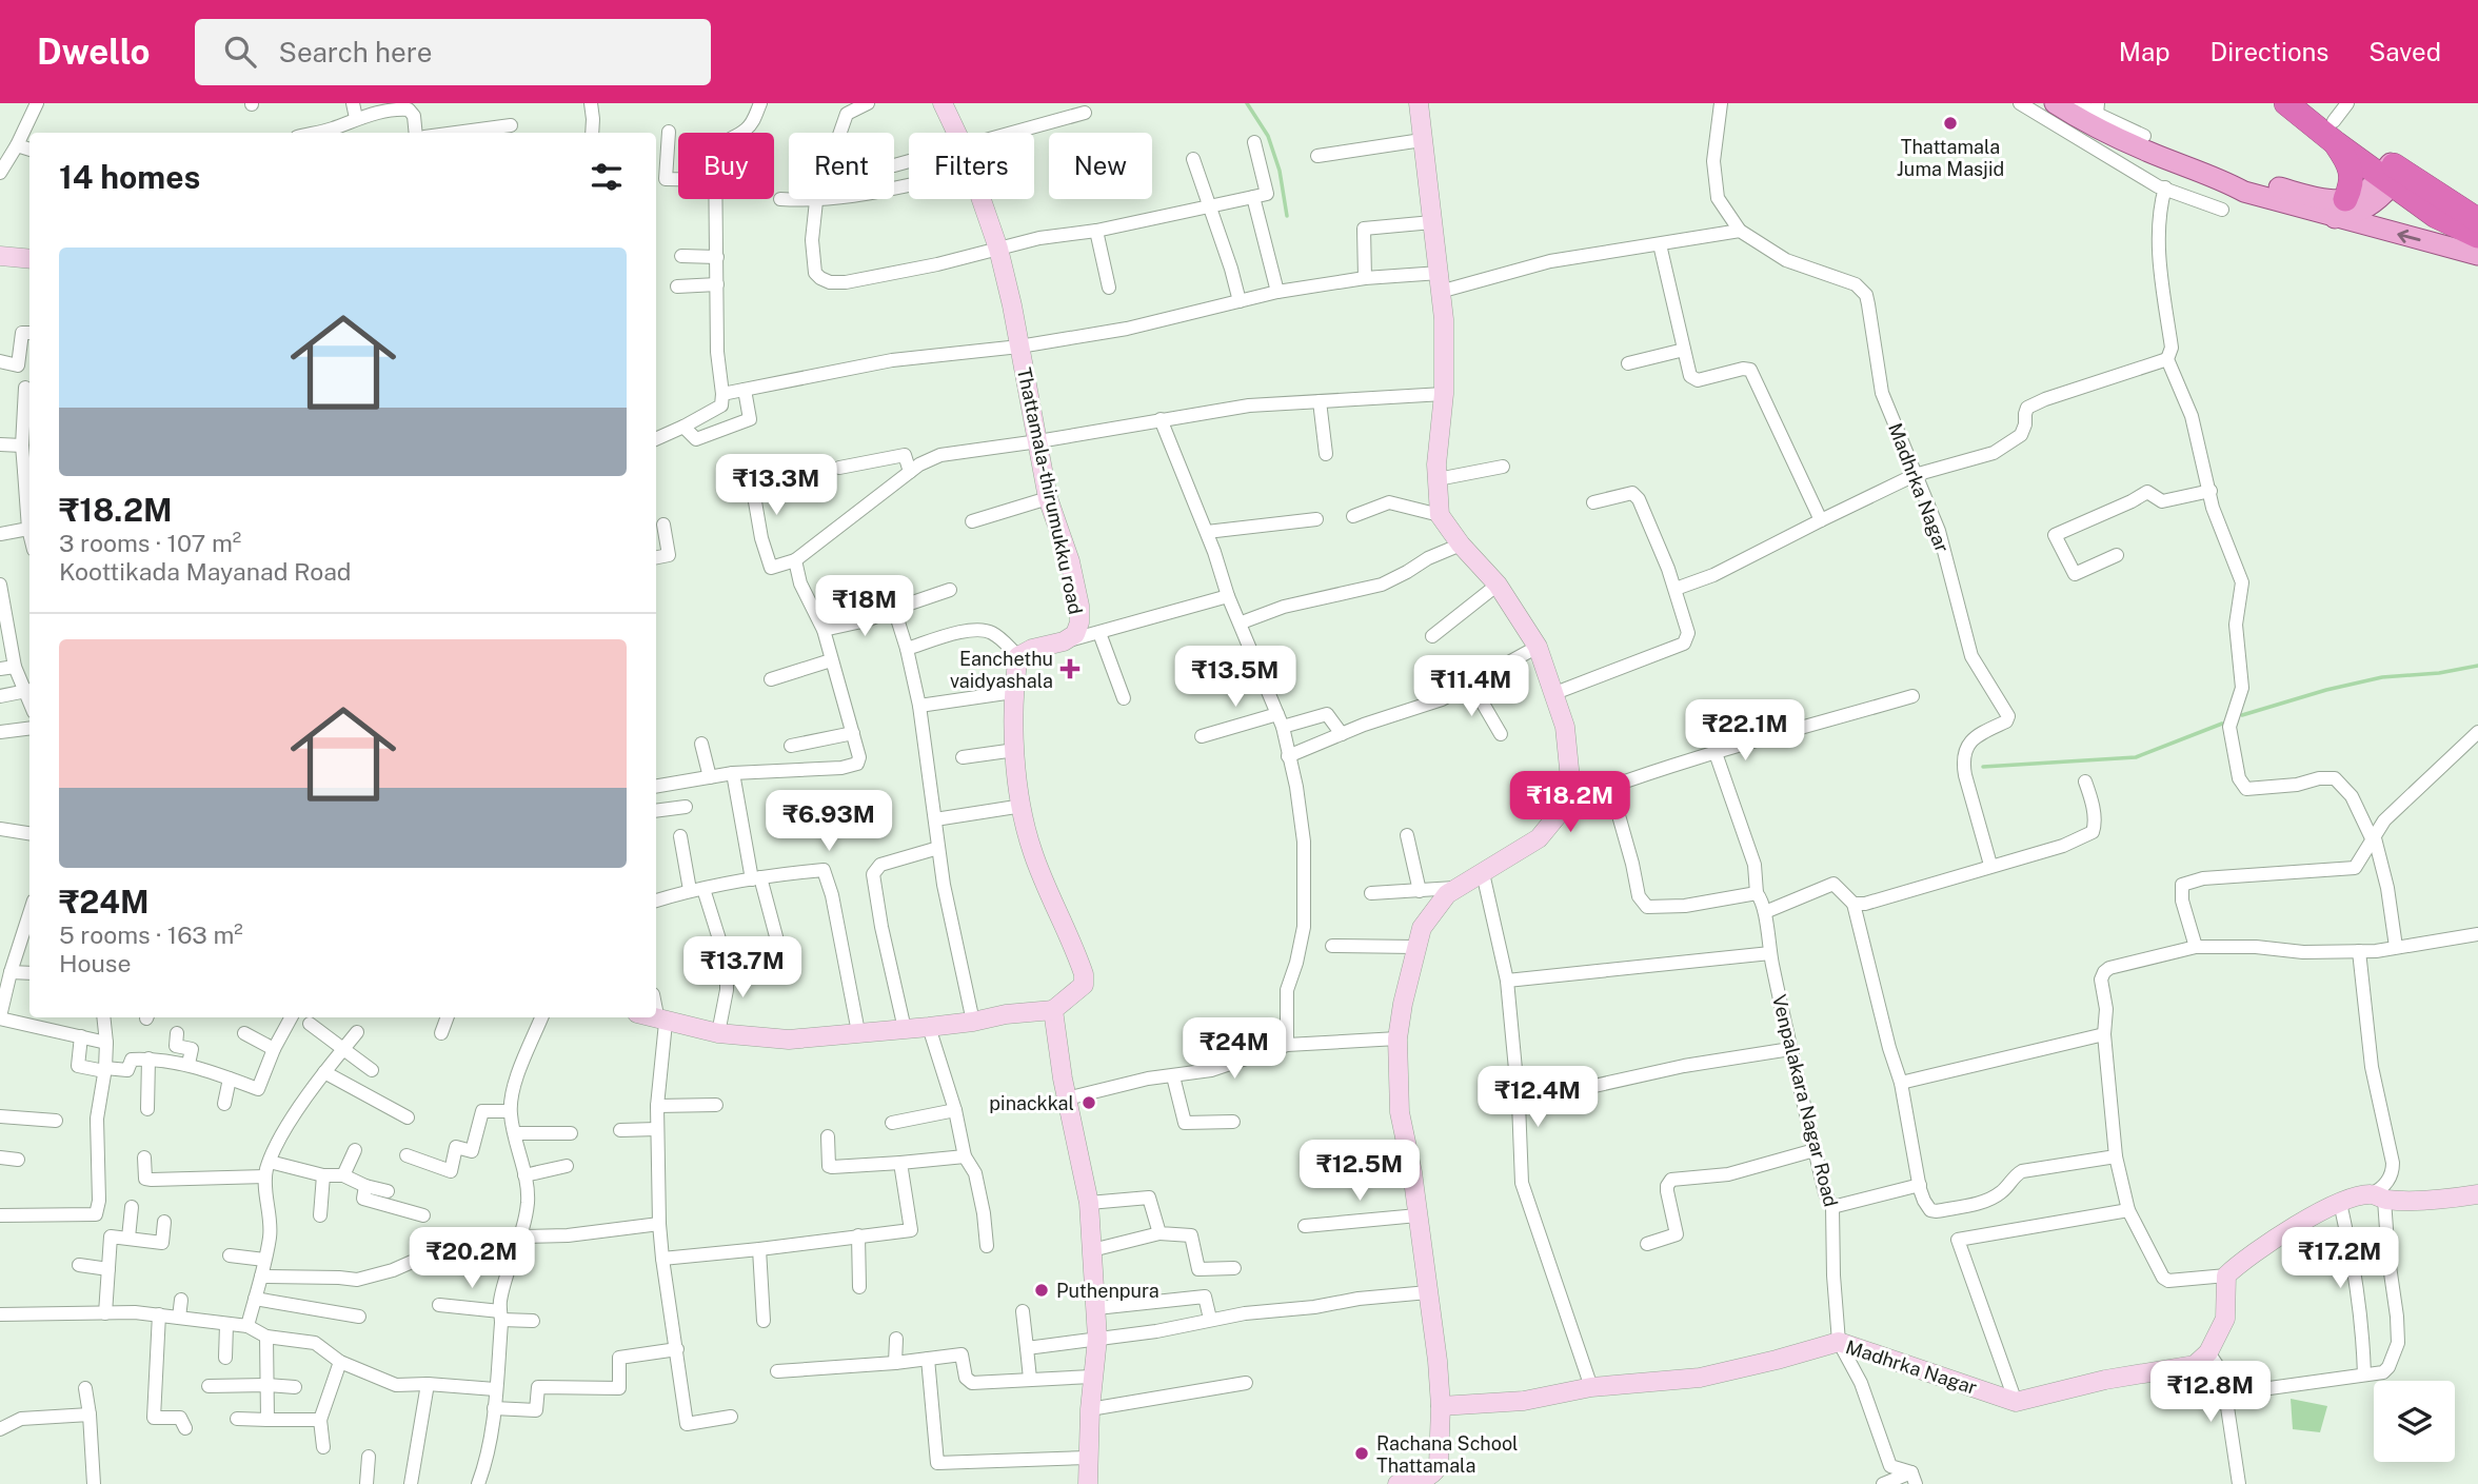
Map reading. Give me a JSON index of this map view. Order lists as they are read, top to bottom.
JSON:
{
  "streets": {
    "street": ["Madhrka Nagar", "Thattamala-thirumukku road", "Venpalakara Nagar Road"]
  },
  "crossings": [
    ["Madhrka Nagar", "Venpalakara Nagar Road"]
  ],
  "places": {
    "other": [
      "Thattamala Juma Masjid",
      "pinackkal",
      "Puthenpura",
      "Rachana School Thattamala"
    ],
    "health": ["Eanchethu vaidyashala"]
  },
  "page": {
    "header": "Dwello",
    "search": "Search here",
    "nav": ["Map", "Directions", "Saved"],
    "chip": [
      "Buy",
      "Rent",
      "Filters",
      "New"
    ],
    "heading": "14 homes",
    "list": [
      {
        "name": "₹18.2M",
        "note": "3 rooms · 107 m² · Koottikada Mayanad Road"
      },
      {
        "name": "₹24M",
        "note": "5 rooms · 163 m² · House"
      }
    ],
    "price": [
      "₹13.3M",
      "₹18M",
      "₹13.5M",
      "₹11.4M",
      "₹22.1M",
      "₹18.2M",
      "₹6.93M",
      "₹13.7M",
      "₹24M",
      "₹12.4M",
      "₹12.5M",
      "₹20.2M",
      "₹17.2M",
      "₹12.8M"
    ]
  }
}
